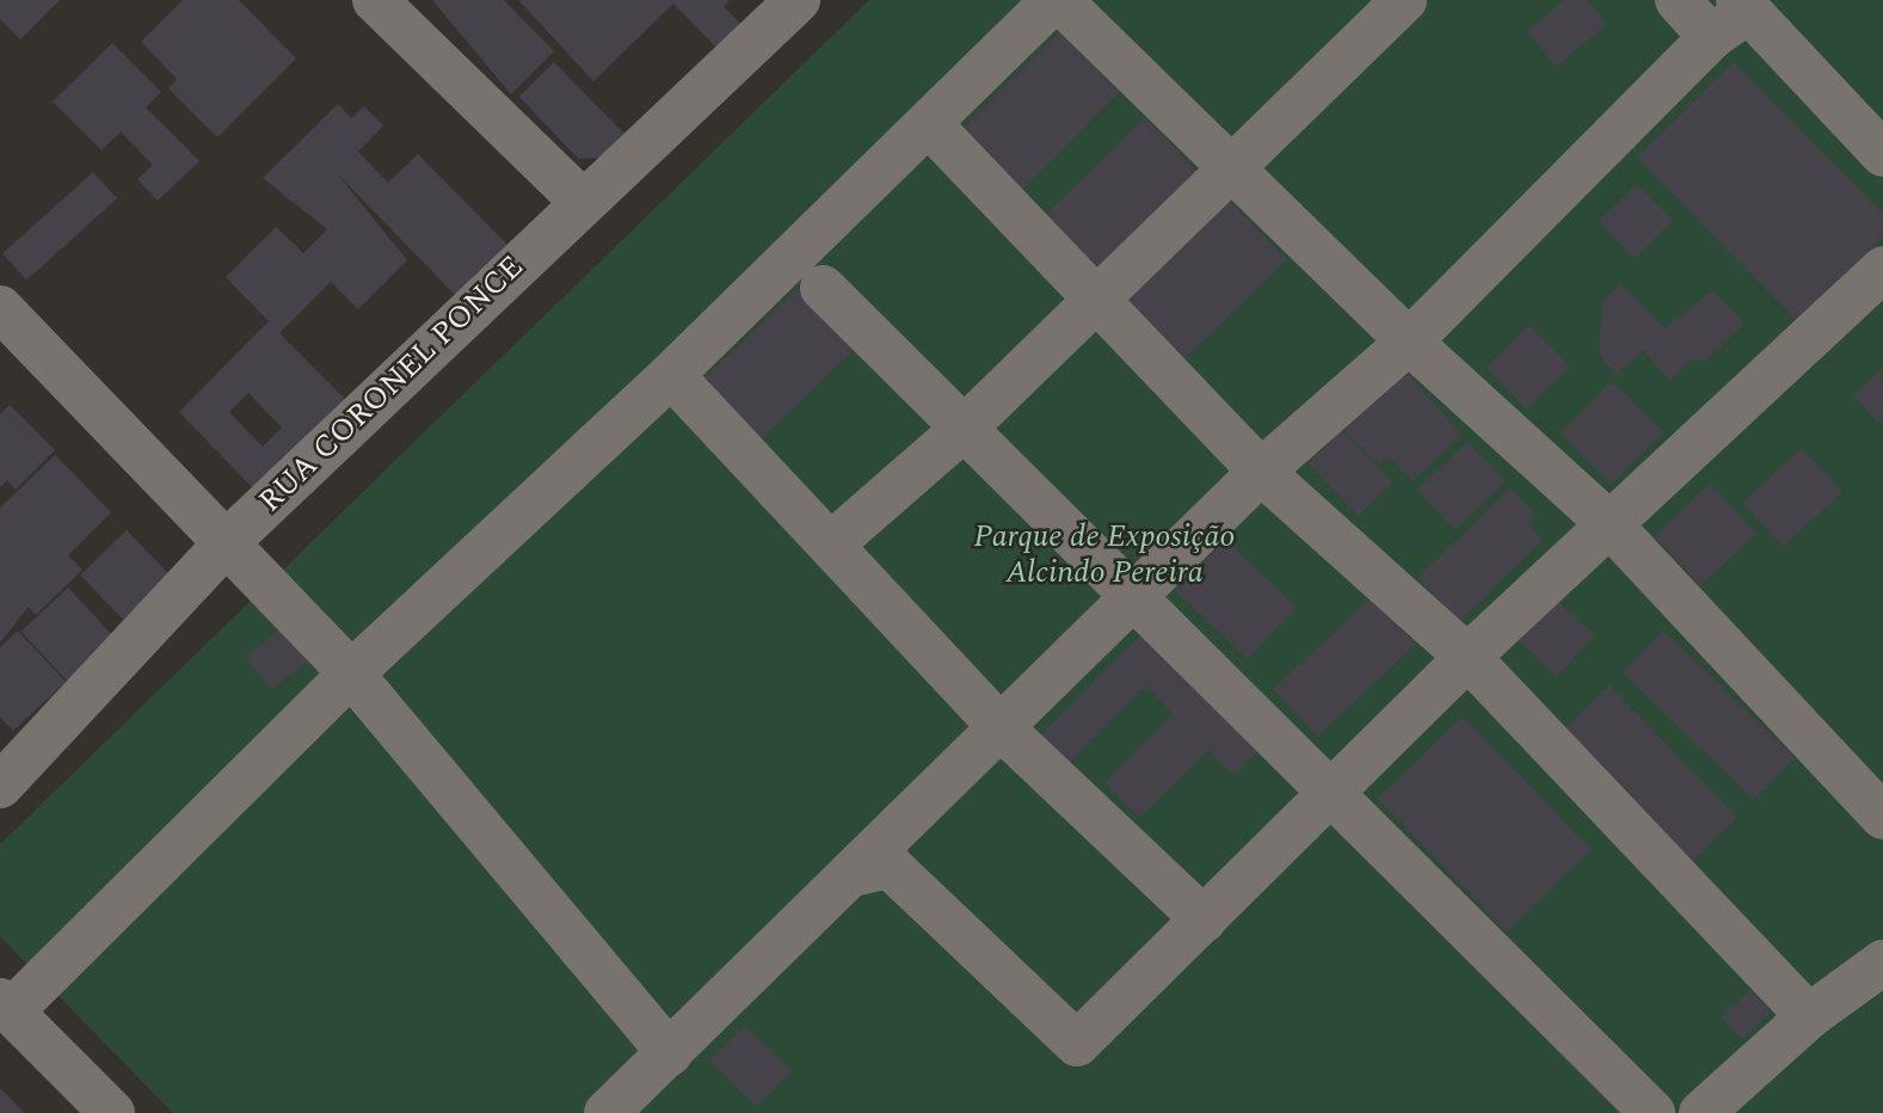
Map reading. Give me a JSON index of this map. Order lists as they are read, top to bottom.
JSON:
{
  "streets": {
    "street": ["RUA CORONEL PONCE"]
  },
  "parks": ["Parque de Exposição Alcindo Pereira"]
}
